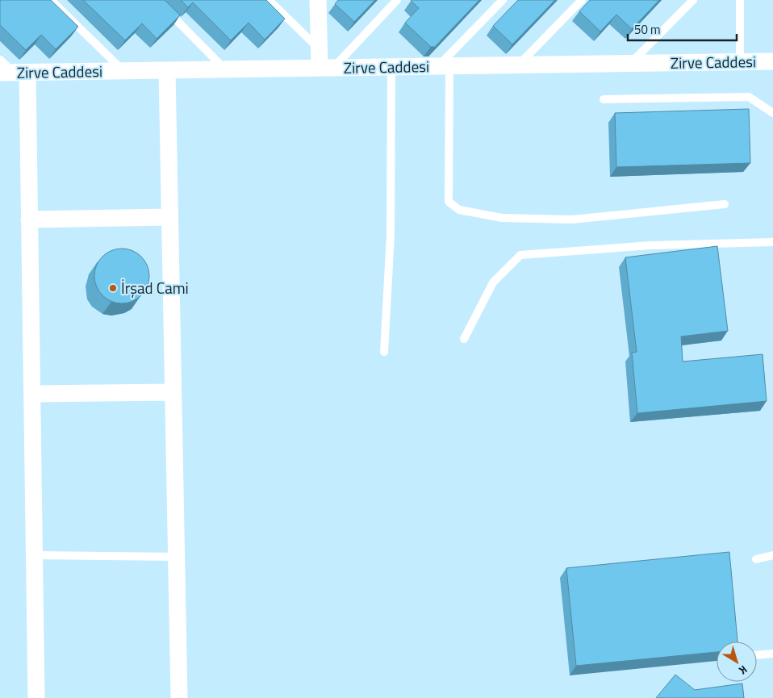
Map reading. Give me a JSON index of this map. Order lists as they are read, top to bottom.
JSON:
{
  "streets": {
    "street": ["Zirve Caddesi"]
  },
  "places": ["İrşad Cami"],
  "scale_bar": "50 m",
  "north": "bottom right"
}
